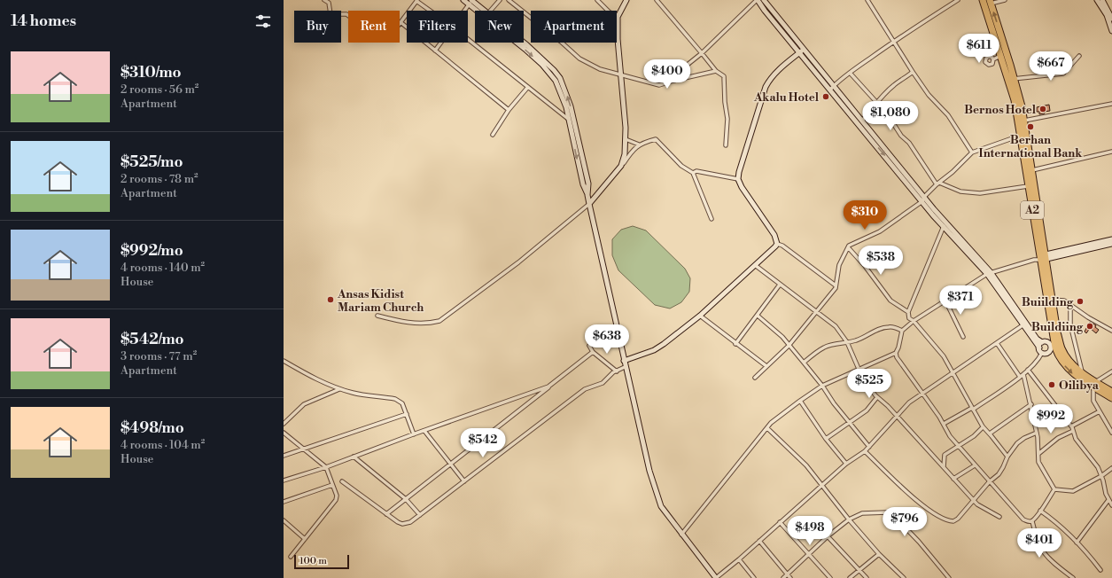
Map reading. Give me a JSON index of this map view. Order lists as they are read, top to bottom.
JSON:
{
  "streets": {
    "highway": ["A2"]
  },
  "places": [
    "Akalu Hotel",
    "Bernos Hotel",
    "Berhan International Bank",
    "Ansas Kidist Mariam Church",
    "Buiilding",
    "Buildiing",
    "Oilibya"
  ],
  "scale_bar": "100 m",
  "page": {
    "heading": "14 homes",
    "chip": [
      "Buy",
      "Rent",
      "Filters",
      "New",
      "Apartment"
    ],
    "price": [
      "$611",
      "$667",
      "$400",
      "$1,080",
      "$310",
      "$538",
      "$371",
      "$638",
      "$525",
      "$992",
      "$542",
      "$796",
      "$498",
      "$401"
    ],
    "list": [
      {
        "name": "$310/mo",
        "note": "2 rooms · 56 m² · Apartment"
      },
      {
        "name": "$525/mo",
        "note": "2 rooms · 78 m² · Apartment"
      },
      {
        "name": "$992/mo",
        "note": "4 rooms · 140 m² · House"
      },
      {
        "name": "$542/mo",
        "note": "3 rooms · 77 m² · Apartment"
      },
      {
        "name": "$498/mo",
        "note": "4 rooms · 104 m² · House"
      }
    ],
    "scale": "100 m"
  }
}
